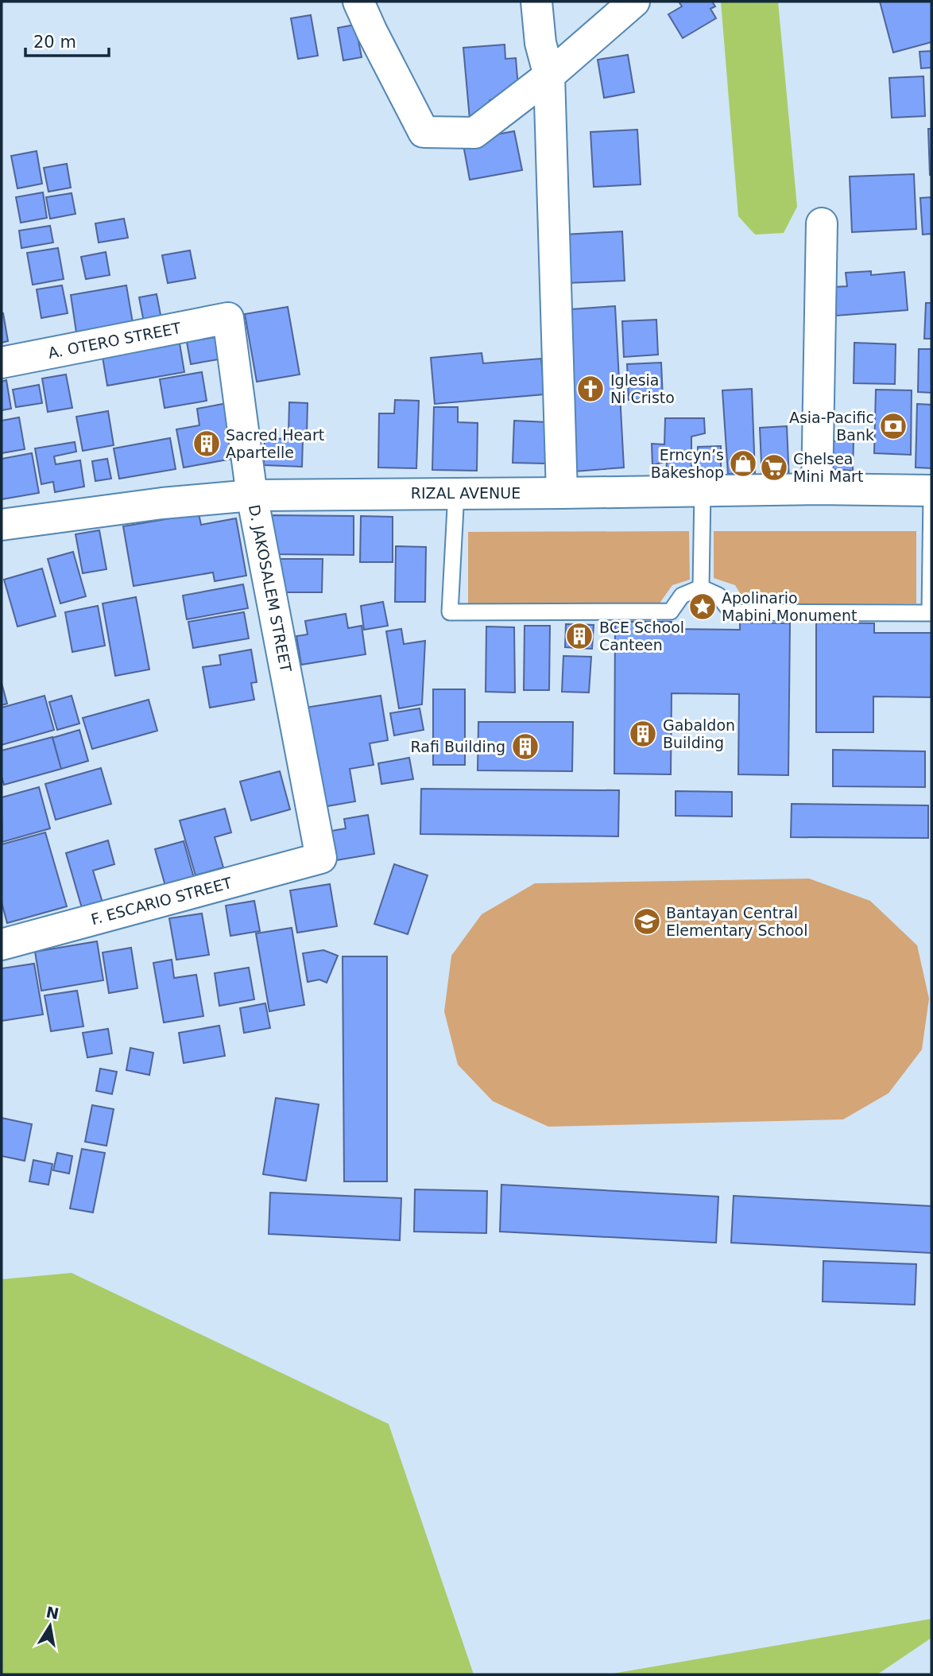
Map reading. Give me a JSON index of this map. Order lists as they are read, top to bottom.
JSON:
{
  "streets": {
    "street": [
      "A. OTERO STREET",
      "RIZAL AVENUE",
      "D. JAKOSALEM STREET",
      "F. ESCARIO STREET"
    ]
  },
  "crossings": [
    ["A. OTERO STREET", "D. JAKOSALEM STREET"],
    ["RIZAL AVENUE", "D. JAKOSALEM STREET"],
    ["D. JAKOSALEM STREET", "F. ESCARIO STREET"]
  ],
  "places": {
    "church": ["Iglesia Ni Cristo"],
    "bank": ["Asia-Pacific Bank"],
    "building": [
      "Sacred Heart Apartelle",
      "BCE School Canteen",
      "Gabaldon Building",
      "Rafi Building"
    ],
    "shop": ["Erncyn’s Bakeshop"],
    "supermarket": ["Chelsea Mini Mart"],
    "place": ["Apolinario Mabini Monument"],
    "school or university": ["Bantayan Central Elementary School"]
  },
  "scale_bar": "20 m",
  "north": "top"
}
